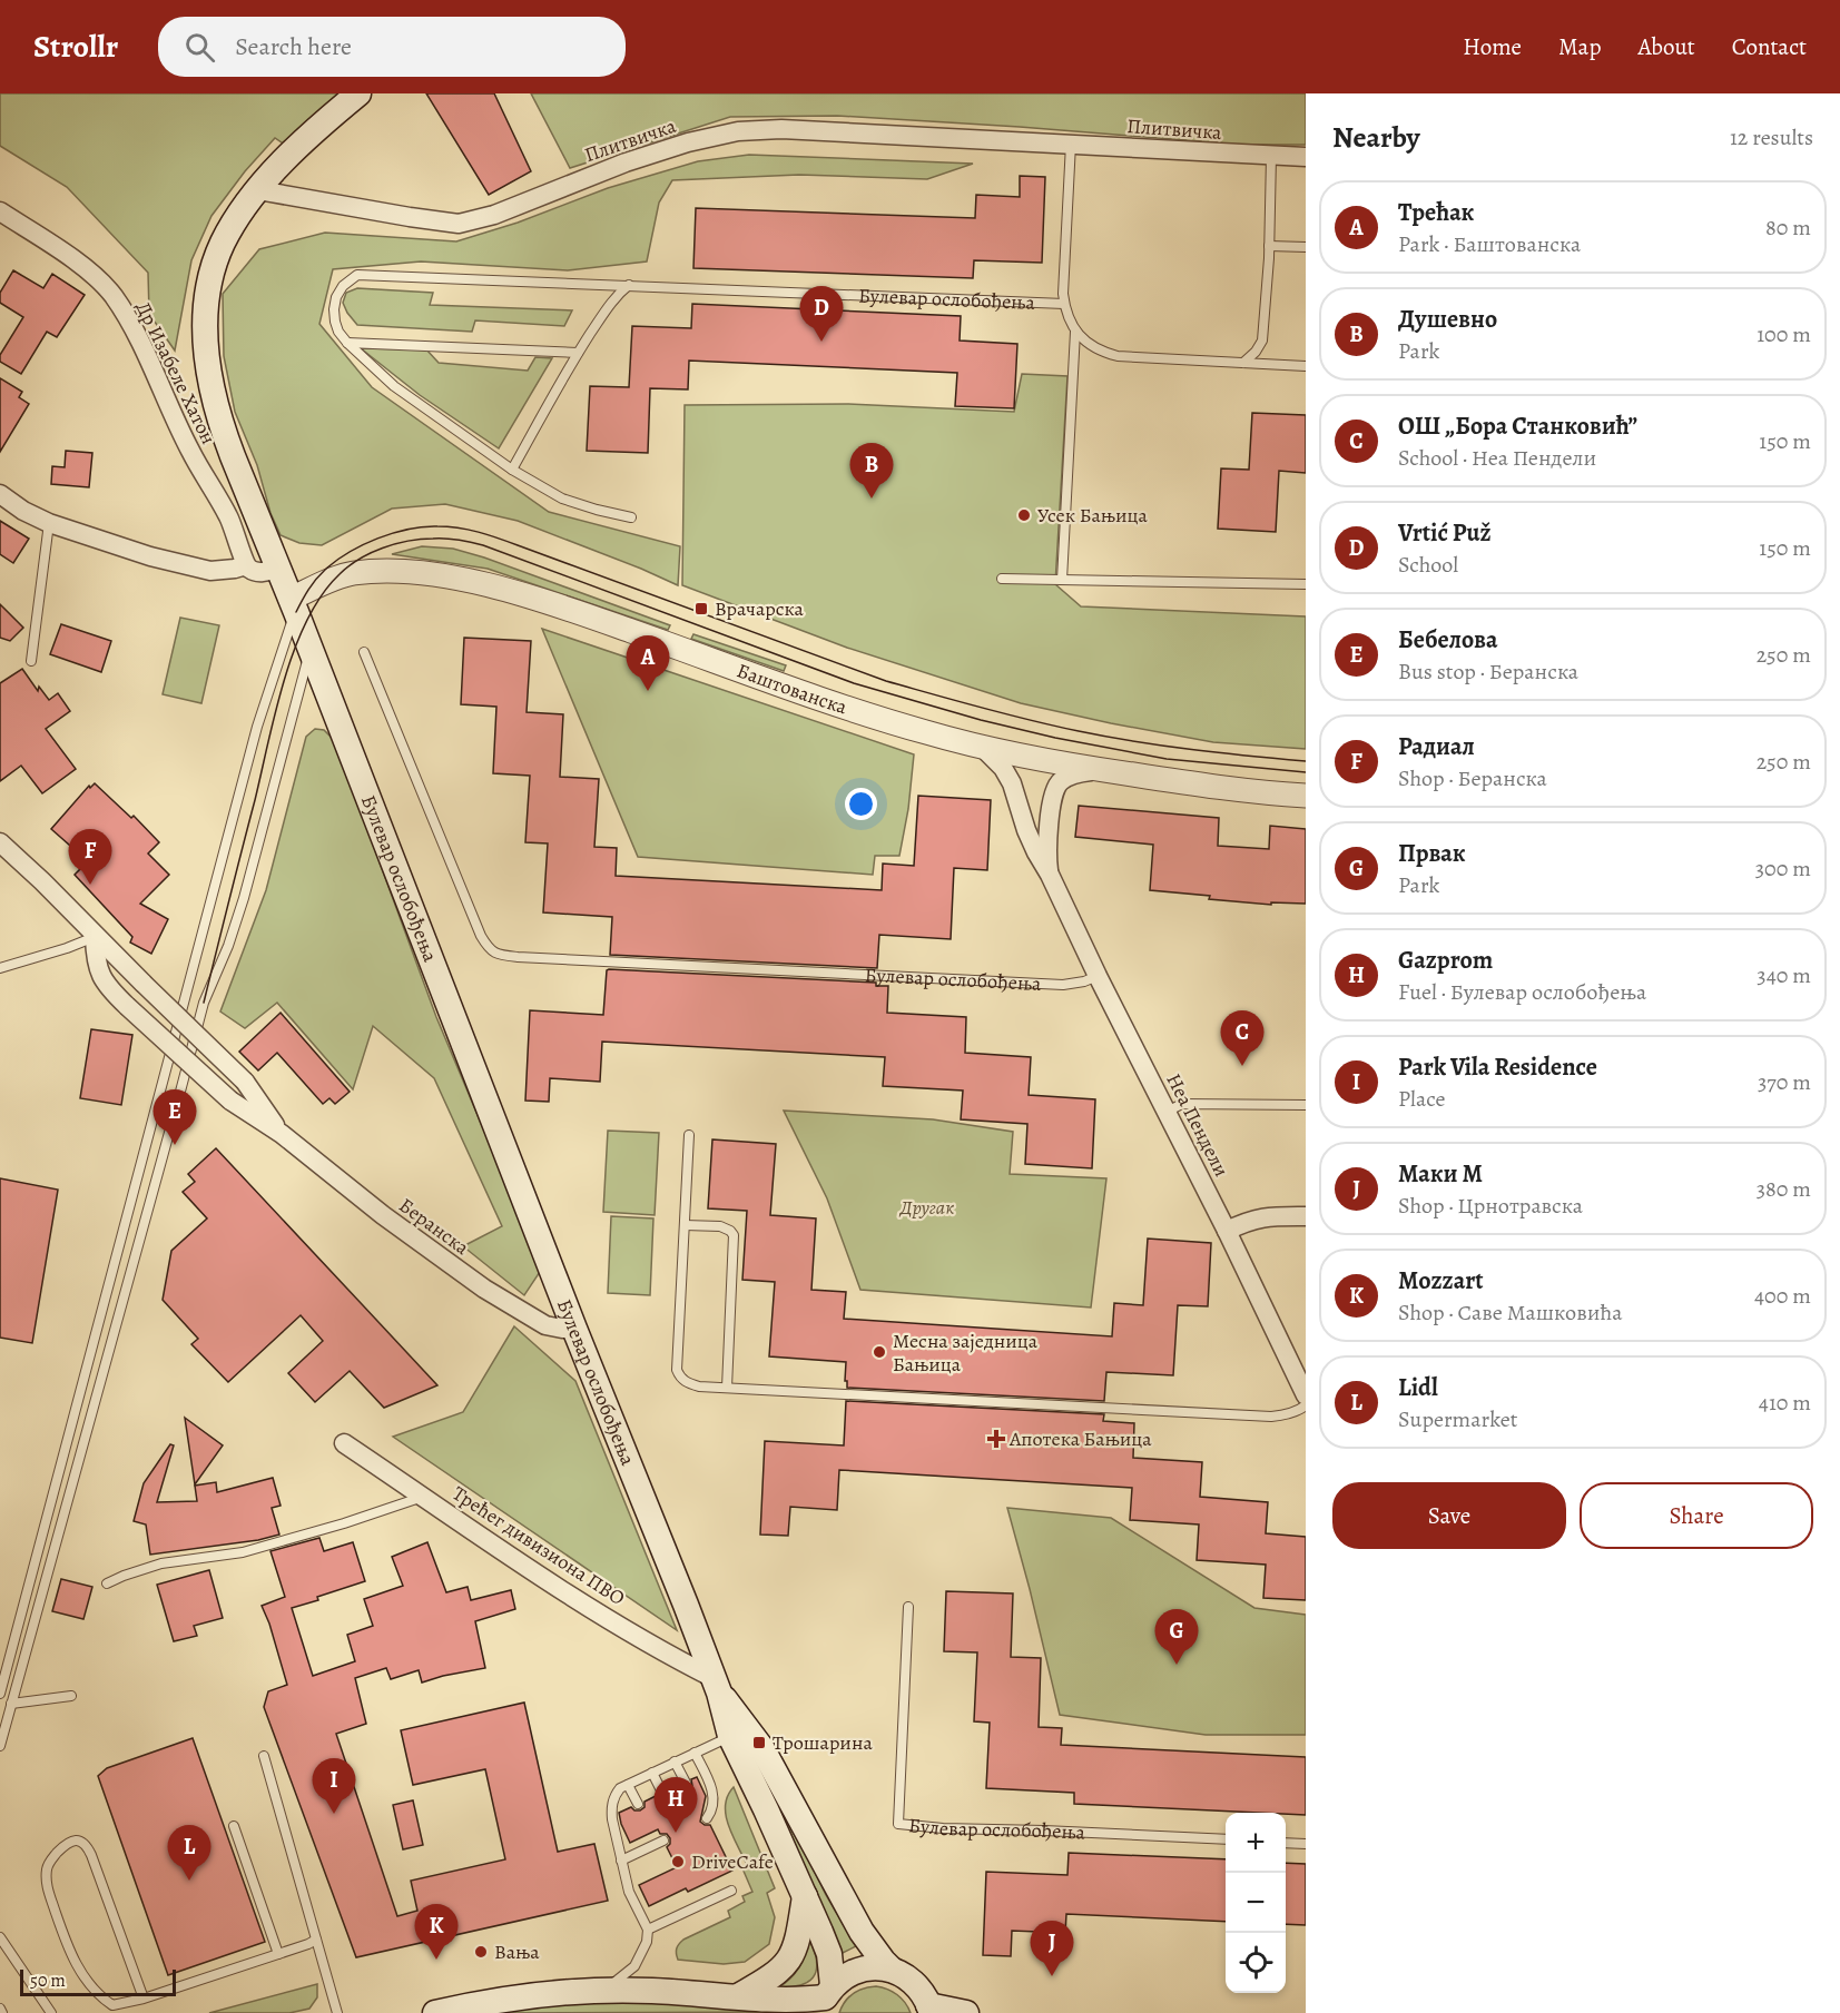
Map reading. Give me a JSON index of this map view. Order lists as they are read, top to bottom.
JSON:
{
  "streets": {
    "main road": ["Булевар ослобођења"],
    "street": [
      "Плитвичка",
      "Др Изабеле Хатон",
      "Баштованска",
      "Неа Пендели",
      "Беранска",
      "Трећег дивизиона ПВО"
    ]
  },
  "crossings": [
    ["Плитвичка", "Булевар ослобођења"],
    ["Булевар ослобођења", "Баштованска"],
    ["Булевар ослобођења", "Неа Пендели"],
    ["Булевар ослобођења", "Беранска"],
    ["Булевар ослобођења", "Трећег дивизиона ПВО"],
    ["Баштованска", "Неа Пендели"]
  ],
  "parks": ["Другак"],
  "places": {
    "other": [
      "Усек Бањица",
      "Месна заједница Бањица",
      "DriveCafe",
      "Вања"
    ],
    "transit": ["Врачарска", "Трошарина"],
    "health": ["Апотека Бањица"]
  },
  "scale_bar": "50 m",
  "page": {
    "header": "Strollr",
    "search": "Search here",
    "nav": [
      "Home",
      "Map",
      "About",
      "Contact"
    ],
    "heading": ["Nearby", "12 results"],
    "list": [
      {
        "mark": "A",
        "name": "Трећак",
        "note": "Park · Баштованска",
        "value": "80 m"
      },
      {
        "mark": "B",
        "name": "Душевно",
        "note": "Park",
        "value": "100 m"
      },
      {
        "mark": "C",
        "name": "ОШ „Бора Станковић”",
        "note": "School · Неа Пендели",
        "value": "150 m"
      },
      {
        "mark": "D",
        "name": "Vrtić Puž",
        "note": "School",
        "value": "150 m"
      },
      {
        "mark": "E",
        "name": "Бебелова",
        "note": "Bus stop · Беранска",
        "value": "250 m"
      },
      {
        "mark": "F",
        "name": "Радиал",
        "note": "Shop · Беранска",
        "value": "250 m"
      },
      {
        "mark": "G",
        "name": "Првак",
        "note": "Park",
        "value": "300 m"
      },
      {
        "mark": "H",
        "name": "Gazprom",
        "note": "Fuel · Булевар ослобођења",
        "value": "340 m"
      },
      {
        "mark": "I",
        "name": "Park Vila Residence",
        "note": "Place",
        "value": "370 m"
      },
      {
        "mark": "J",
        "name": "Маки М",
        "note": "Shop · Црнотравска",
        "value": "380 m"
      },
      {
        "mark": "K",
        "name": "Mozzart",
        "note": "Shop · Саве Машковића",
        "value": "400 m"
      },
      {
        "mark": "L",
        "name": "Lidl",
        "note": "Supermarket",
        "value": "410 m"
      }
    ],
    "pins": [
      "D",
      "B",
      "A",
      "F",
      "C",
      "E",
      "G",
      "I",
      "H",
      "L",
      "K",
      "J"
    ],
    "buttons": ["Save", "Share"],
    "map_buttons": ["+", "−"],
    "scale": "50 m"
  }
}
